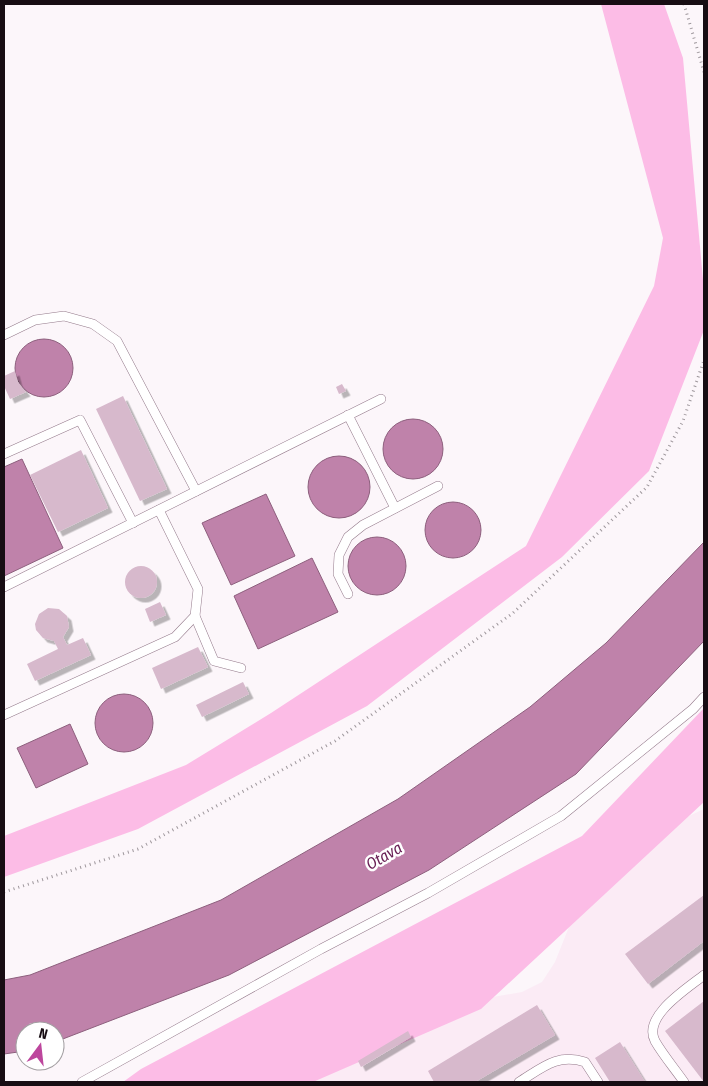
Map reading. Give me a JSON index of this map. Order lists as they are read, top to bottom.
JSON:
{
  "water": ["Otava"],
  "north": "top"
}
